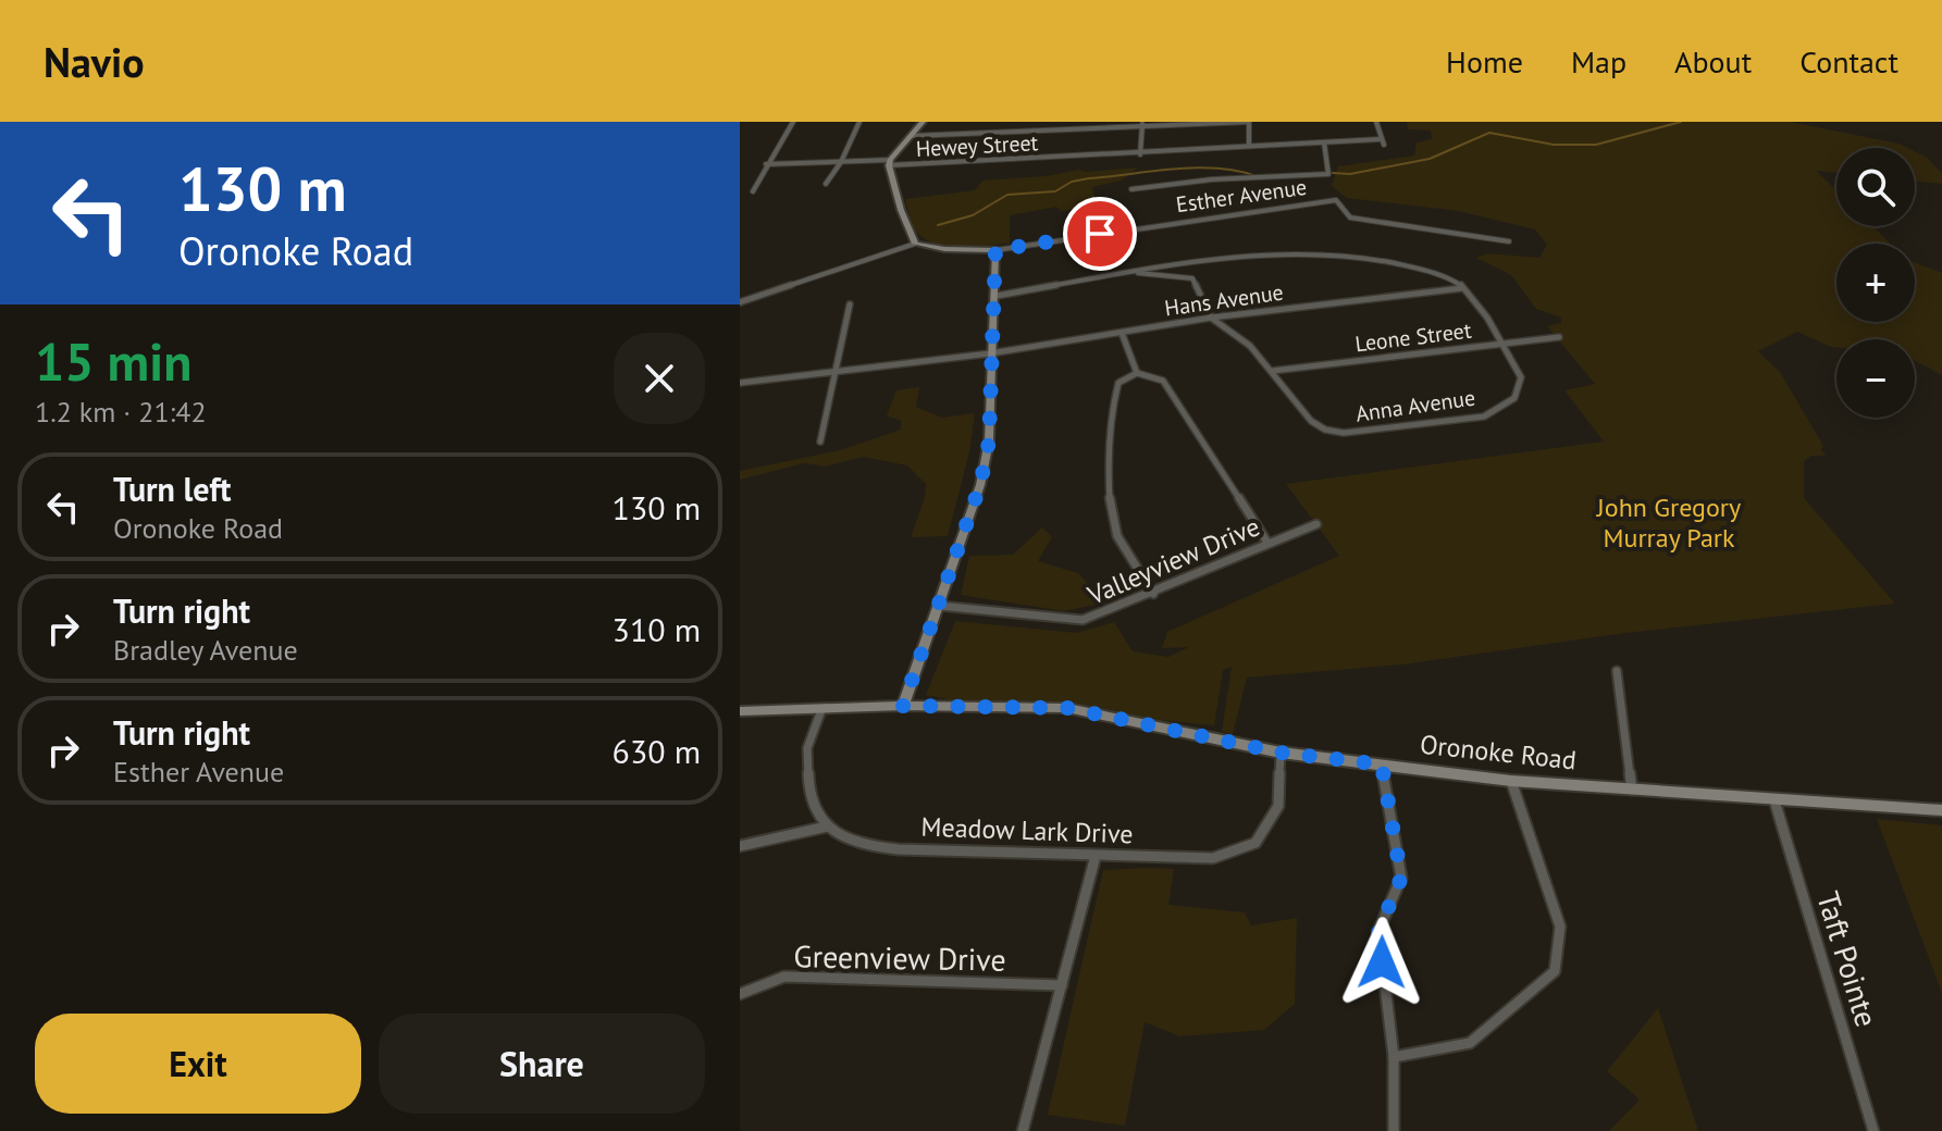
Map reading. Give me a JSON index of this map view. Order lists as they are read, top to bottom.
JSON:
{
  "streets": {
    "street": [
      "Hewey Street",
      "Esther Avenue",
      "Hans Avenue",
      "Leone Street",
      "Anna Avenue",
      "Valleyview Drive",
      "Oronoke Road",
      "Meadow Lark Drive",
      "Greenview Drive",
      "Taft Pointe"
    ]
  },
  "crossings": [
    ["Hans Avenue", "Anna Avenue"],
    ["Leone Street", "Anna Avenue"],
    ["Oronoke Road", "Meadow Lark Drive"],
    ["Oronoke Road", "Taft Pointe"]
  ],
  "parks": ["John Gregory Murray Park"],
  "page": {
    "header": "Navio",
    "nav": [
      "Home",
      "Map",
      "About",
      "Contact"
    ],
    "turn": ["130 m", "Oronoke Road"],
    "map_buttons": ["+", "−"],
    "heading": ["15 min", "1.2 km · 21:42"],
    "list": [
      {
        "name": "Turn left",
        "note": "Oronoke Road",
        "value": "130 m"
      },
      {
        "name": "Turn right",
        "note": "Bradley Avenue",
        "value": "310 m"
      },
      {
        "name": "Turn right",
        "note": "Esther Avenue",
        "value": "630 m"
      }
    ],
    "buttons": ["Exit", "Share"]
  }
}
